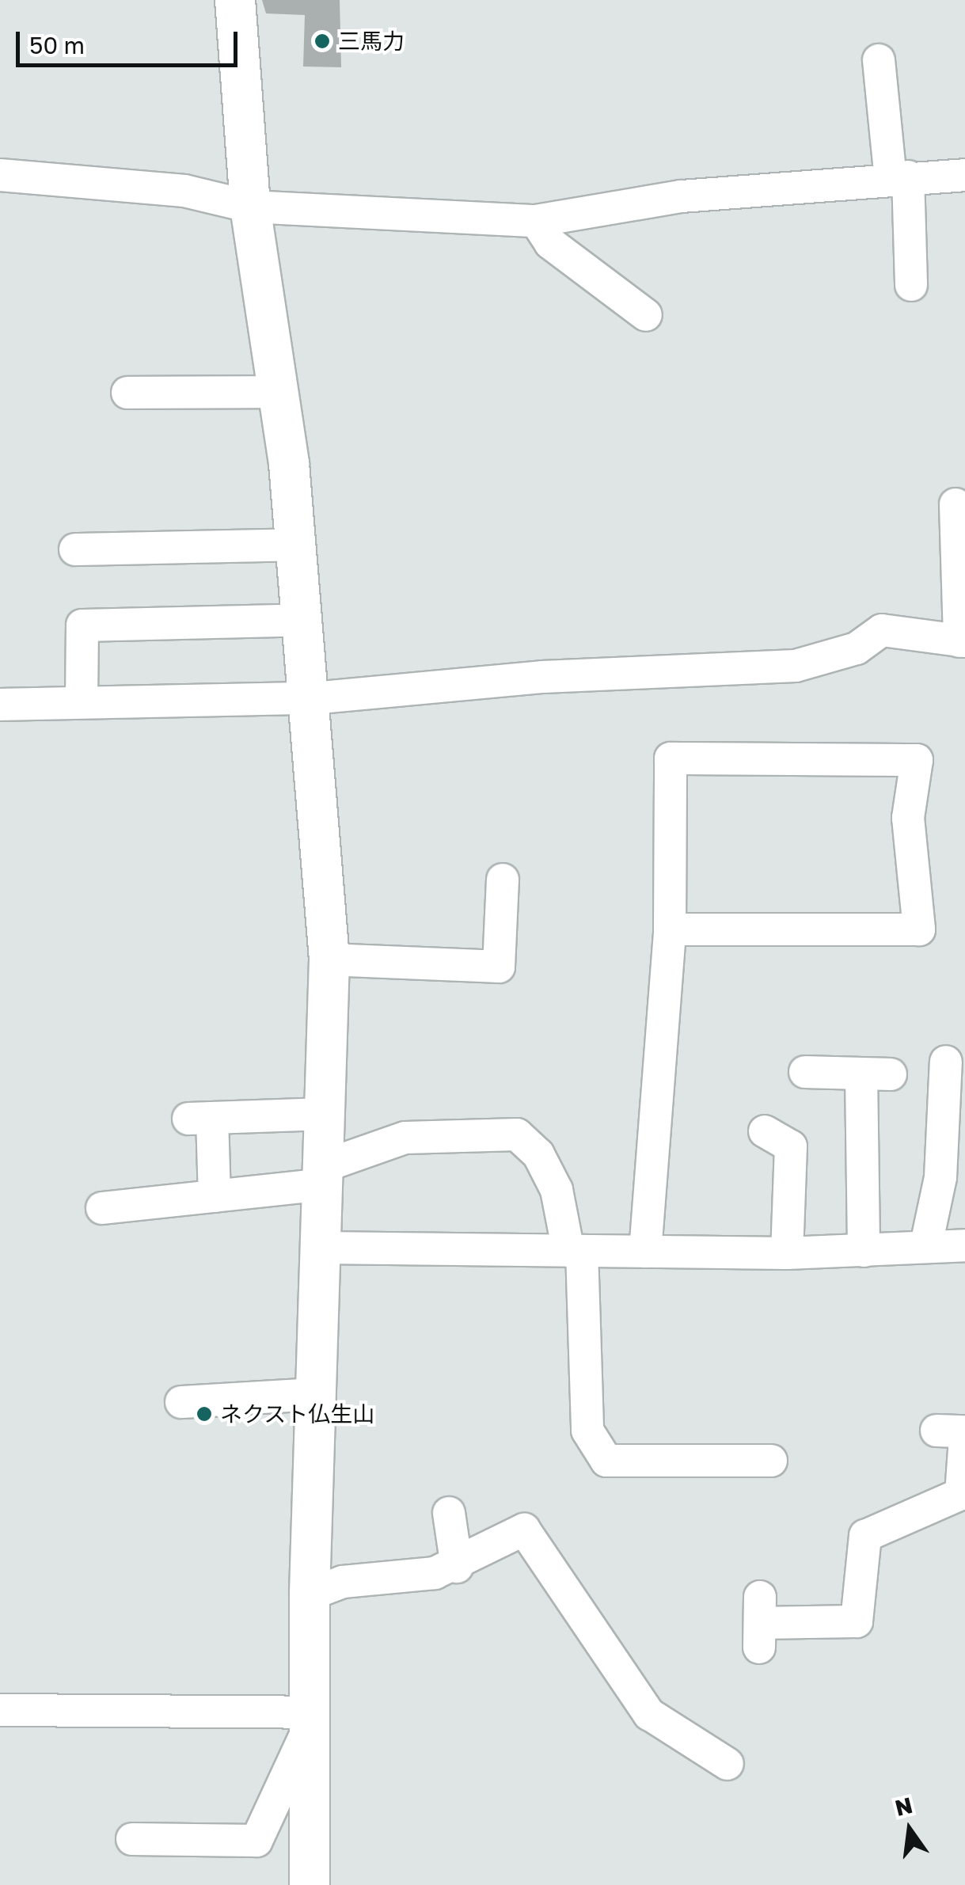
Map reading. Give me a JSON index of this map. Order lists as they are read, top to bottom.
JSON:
{
  "places": ["三馬力", "ネクスト仏生山"],
  "scale_bar": "50 m",
  "north": "top"
}
